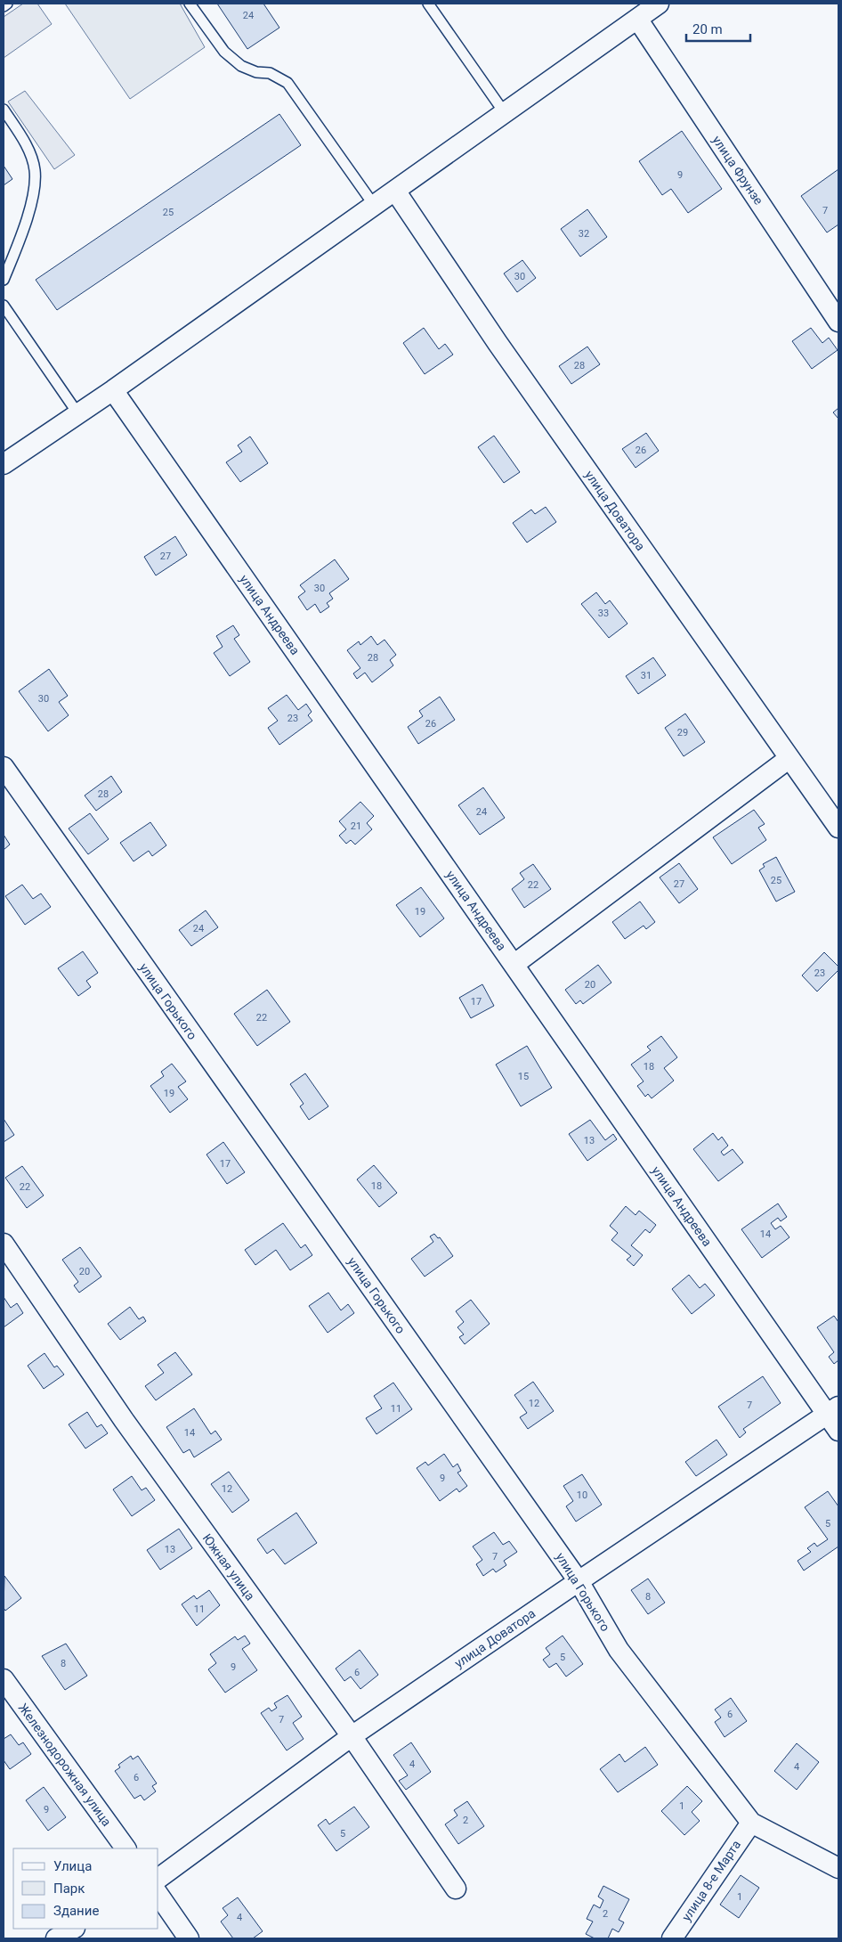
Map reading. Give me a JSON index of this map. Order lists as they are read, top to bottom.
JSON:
{
  "streets": {
    "street": [
      "улица Фрунзе",
      "улица Доватора",
      "улица Андреева",
      "улица Горького",
      "Южная улица",
      "Железнодорожная улица",
      "улица 8-е Марта"
    ]
  },
  "crossings": [
    ["улица Доватора", "улица Андреева"],
    ["улица Доватора", "улица Горького"],
    ["улица Доватора", "Южная улица"],
    ["улица Горького", "улица 8-е Марта"]
  ],
  "house_numbers": [
    "24",
    "9",
    "7",
    "25",
    "32",
    "30",
    "28",
    "26",
    "27",
    "30",
    "33",
    "28",
    "31",
    "30",
    "23",
    "26",
    "29",
    "28",
    "24",
    "21",
    "25",
    "27",
    "22",
    "19",
    "24",
    "23",
    "20",
    "17",
    "22",
    "18",
    "15",
    "19",
    "13",
    "17",
    "18",
    "22",
    "14",
    "20",
    "12",
    "7",
    "11",
    "14",
    "9",
    "12",
    "10",
    "5",
    "13",
    "7",
    "8",
    "11",
    "5",
    "8",
    "9",
    "6",
    "6",
    "7",
    "4",
    "4",
    "6",
    "1",
    "9",
    "2",
    "5",
    "1",
    "2",
    "4"
  ],
  "legend": ["Улица", "Парк", "Здание"],
  "scale_bar": "20 m"
}
